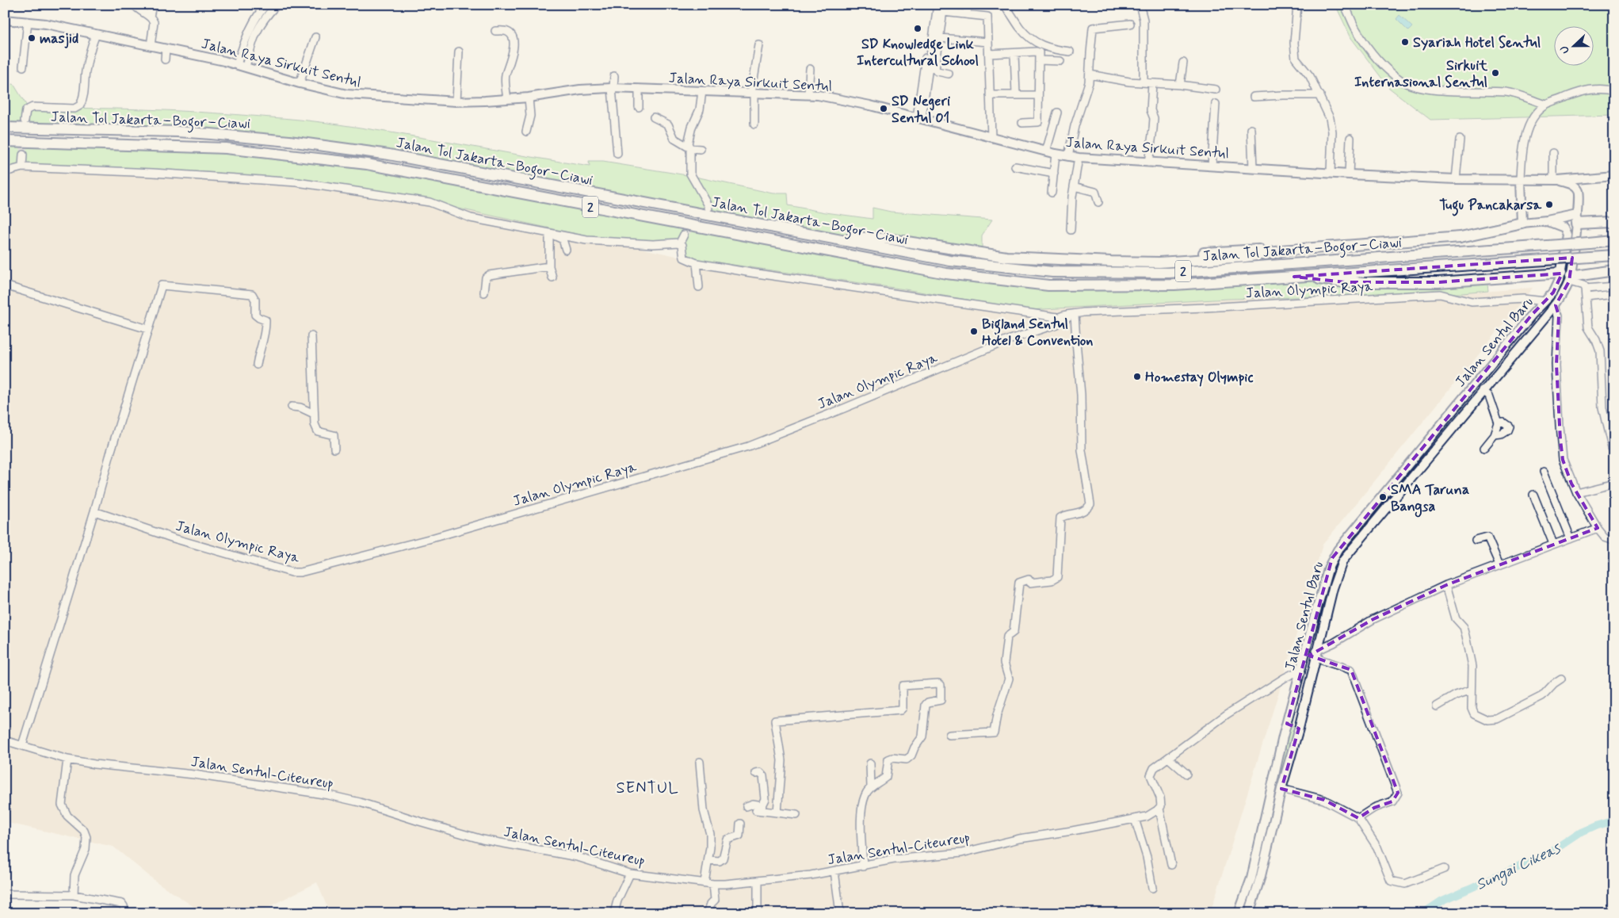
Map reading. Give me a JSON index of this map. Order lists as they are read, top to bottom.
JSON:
{
  "streets": {
    "highway": ["Jalan Tol Jakarta–Bogor–Ciawi", "2"],
    "main road": ["Jalan Raya Sirkuit Sentul", "Jalan Sentul Baru"],
    "street": ["Jalan Olympic Raya", "Jalan Sentul-Citeureup"]
  },
  "crossings": [
    ["Jalan Raya Sirkuit Sentul", "Jalan Sentul Baru"],
    ["Jalan Olympic Raya", "Jalan Sentul Baru"]
  ],
  "districts": ["SENTUL"],
  "water": ["Sungai Cikeas"],
  "places": [
    "SD Knowledge Link Intercultural School",
    "masjid",
    "Syariah Hotel Sentul",
    "Sirkuit Internasional Sentul",
    "SD Negeri Sentul 01",
    "Tugu Pancakarsa",
    "Bigland Sentul Hotel & Convention",
    "Homestay Olympic",
    "SMA Taruna Bangsa"
  ],
  "north": "left"
}
